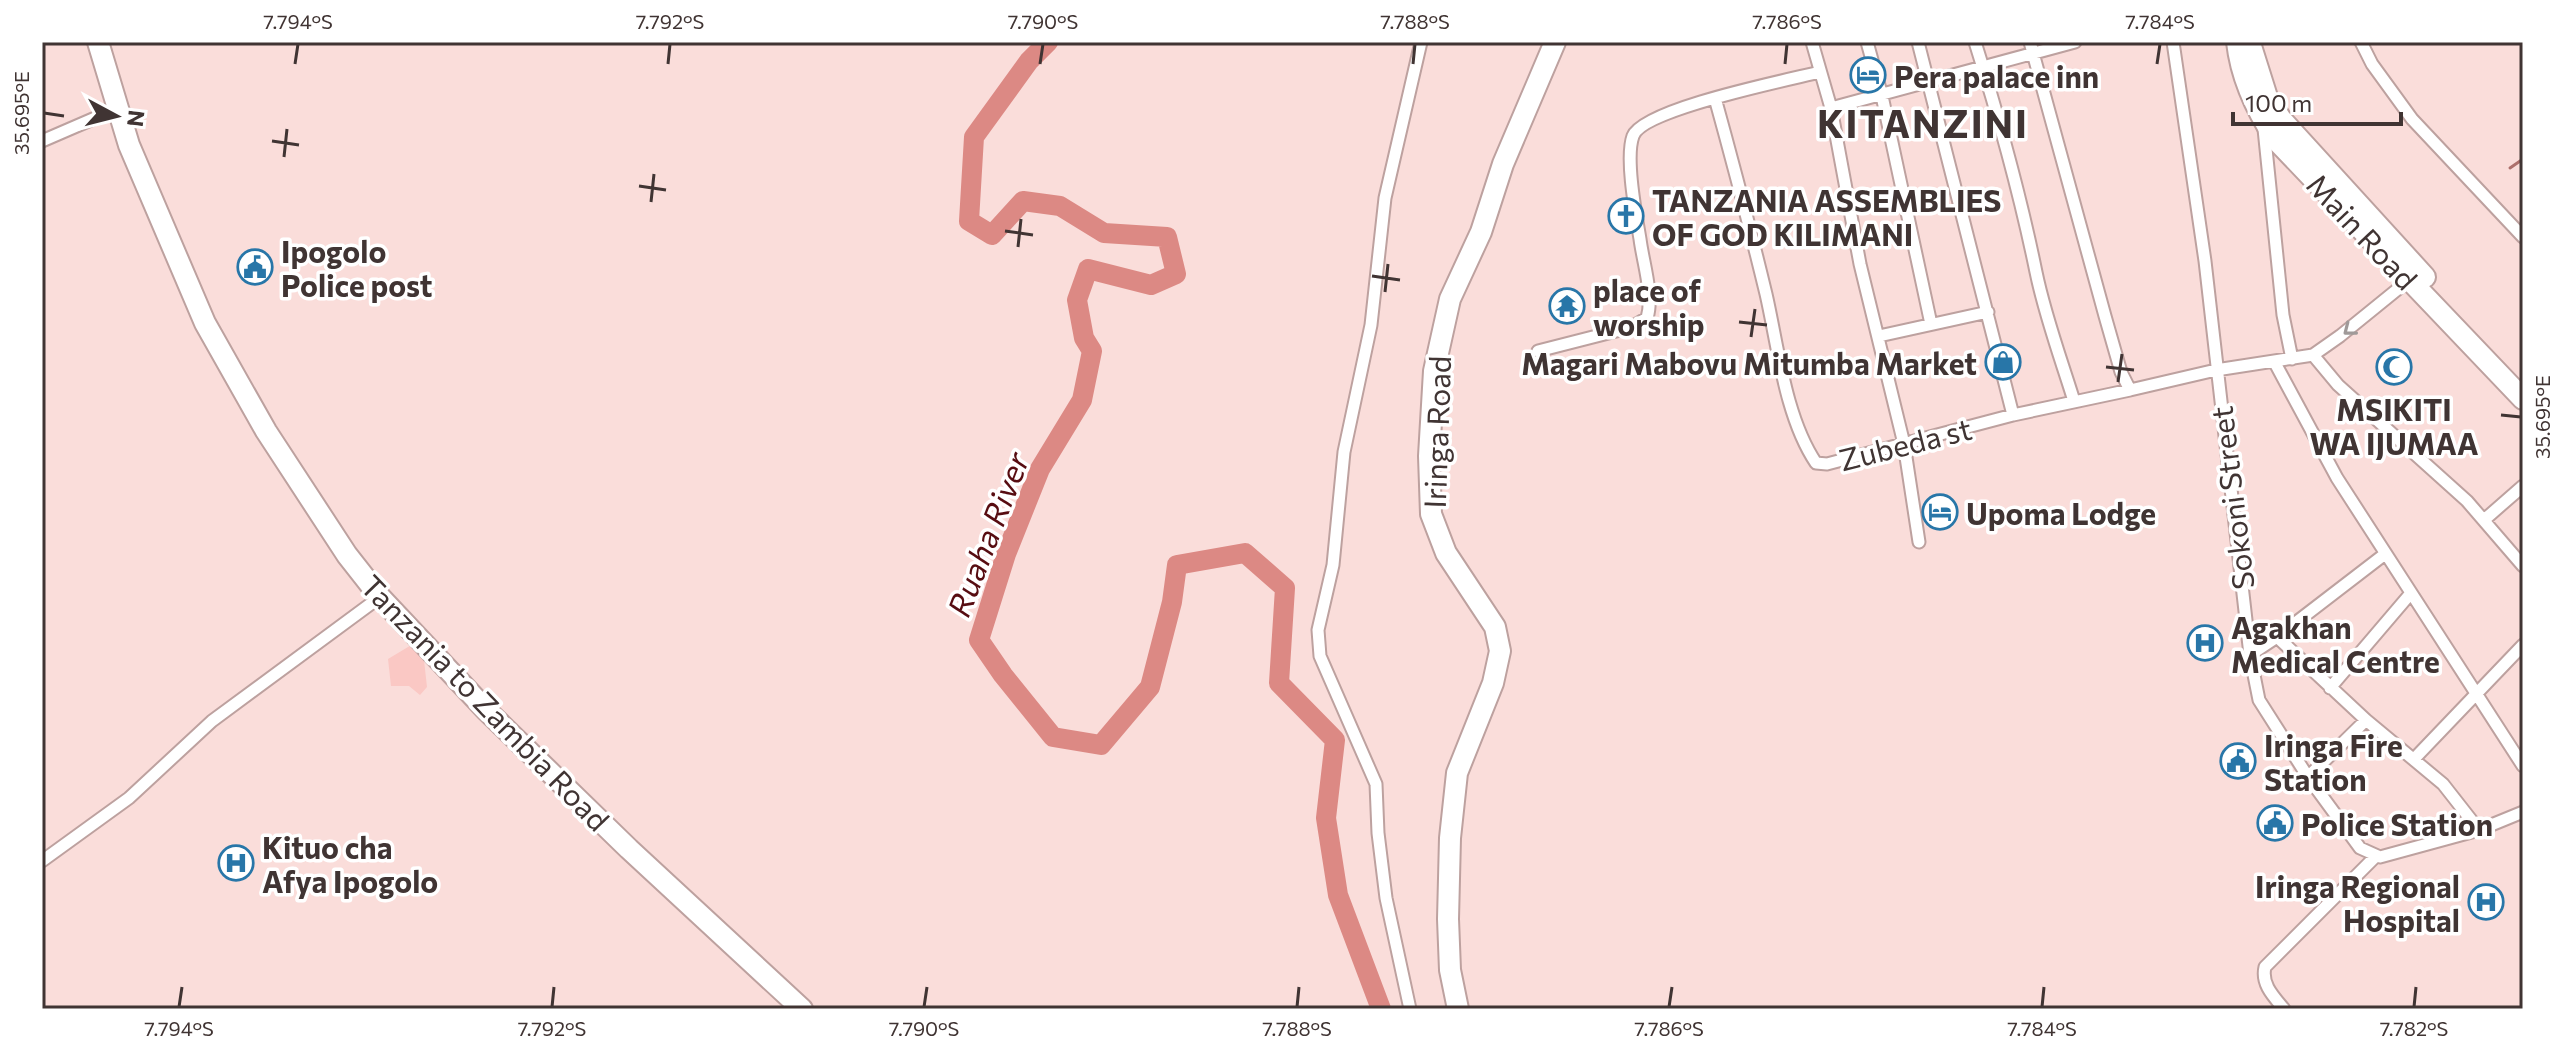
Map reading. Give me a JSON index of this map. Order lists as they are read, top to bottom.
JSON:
{
  "streets": {
    "highway": ["Main Road", "Iringa Road", "Tanzania to Zambia Road"],
    "street": ["Zubeda st", "Sokoni Street"]
  },
  "crossings": [
    ["Zubeda st", "Sokoni Street"]
  ],
  "districts": ["KITANZINI"],
  "water": ["Ruaha River"],
  "places": {
    "hotel": ["Pera palace inn", "Upoma Lodge"],
    "church": ["TANZANIA ASSEMBLIES OF GOD KILIMANI"],
    "public building": ["Ipogolo Police post", "Iringa Fire Station", "Police Station"],
    "temple": ["place of worship"],
    "shop": ["Magari Mabovu Mitumba Market"],
    "mosque": ["MSIKITI WA IJUMAA"],
    "hospital": ["Agakhan Medical Centre", "Kituo cha Afya Ipogolo", "Iringa Regional Hospital"]
  },
  "scale_bar": "100 m",
  "north": "right",
  "coordinates": [
    "7.794°S",
    "7.792°S",
    "7.790°S",
    "7.788°S",
    "7.786°S",
    "7.784°S",
    "35.695°E",
    "7.782°S"
  ]
}
